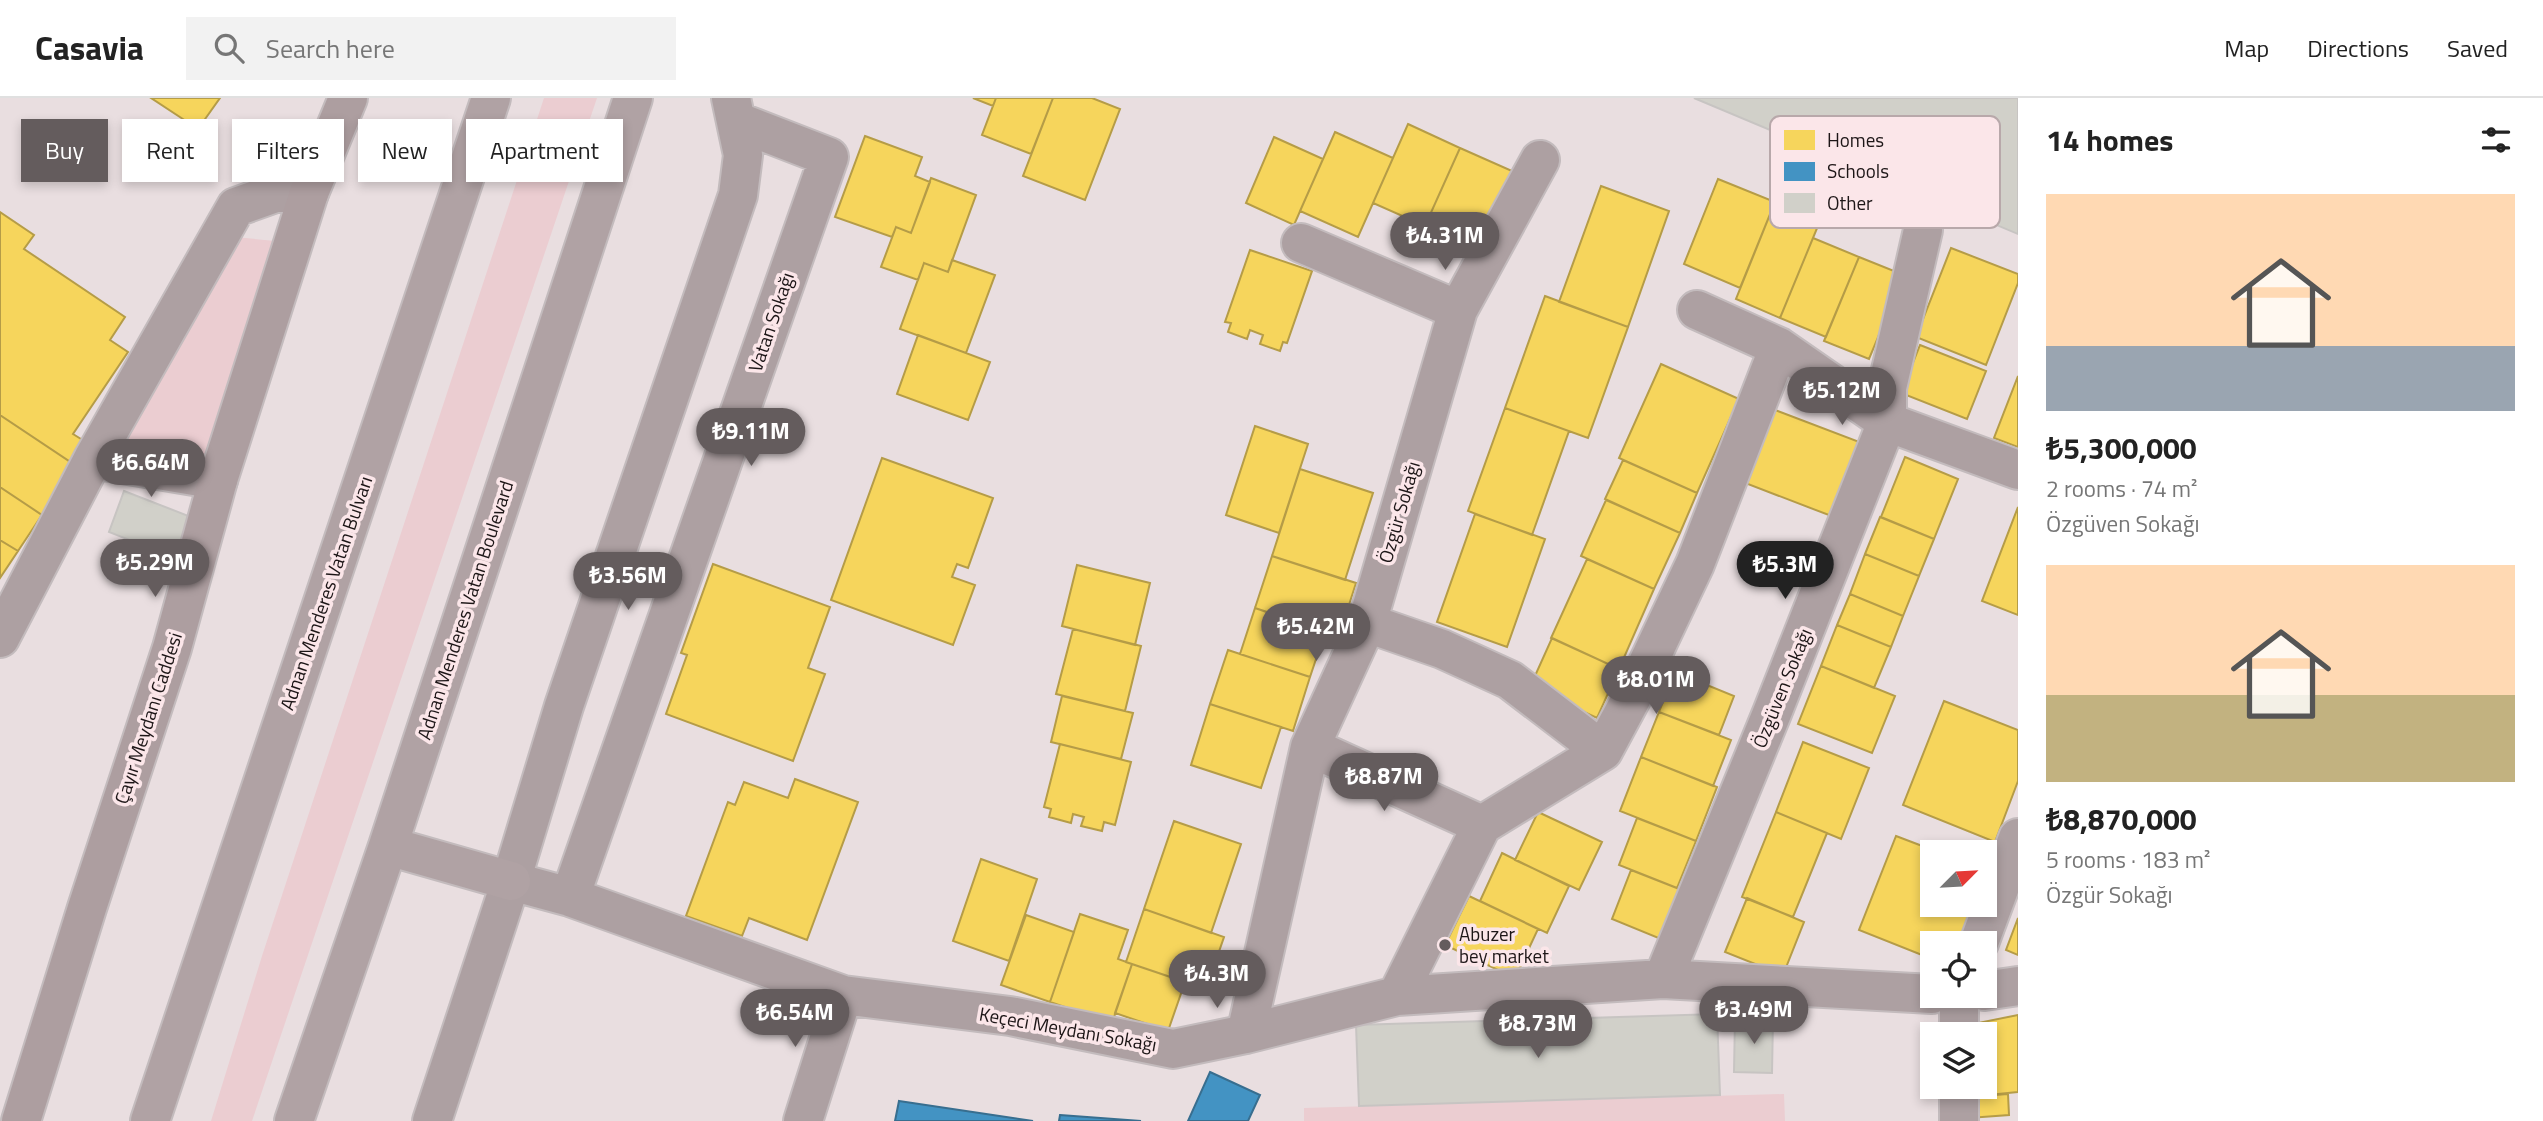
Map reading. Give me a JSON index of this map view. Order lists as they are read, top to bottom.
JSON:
{
  "streets": {
    "main road": ["Adnan Menderes Vatan Bulvarı", "Adnan Menderes Vatan Boulevard", "Çayır Meydanı Caddesi"],
    "street": [
      "Vatan Sokağı",
      "Özgür Sokağı",
      "Özgüven Sokağı",
      "Keçeci Meydanı Sokağı"
    ]
  },
  "crossings": [
    ["Vatan Sokağı", "Keçeci Meydanı Sokağı"],
    ["Özgür Sokağı", "Keçeci Meydanı Sokağı"],
    ["Özgüven Sokağı", "Keçeci Meydanı Sokağı"]
  ],
  "places": ["Abuzer bey market"],
  "legend": ["Homes", "Schools", "Other"],
  "north": "top right",
  "page": {
    "header": "Casavia",
    "search": "Search here",
    "nav": ["Map", "Directions", "Saved"],
    "heading": "14 homes",
    "chip": [
      "Buy",
      "Rent",
      "Filters",
      "New",
      "Apartment"
    ],
    "list": [
      {
        "name": "₺5,300,000",
        "note": "2 rooms · 74 m² · Özgüven Sokağı"
      },
      {
        "name": "₺8,870,000",
        "note": "5 rooms · 183 m² · Özgür Sokağı"
      }
    ],
    "price": [
      "₺4.31M",
      "₺5.12M",
      "₺9.11M",
      "₺6.64M",
      "₺5.29M",
      "₺5.3M",
      "₺3.56M",
      "₺5.42M",
      "₺8.01M",
      "₺8.87M",
      "₺4.3M",
      "₺3.49M",
      "₺6.54M",
      "₺8.73M"
    ]
  }
}
